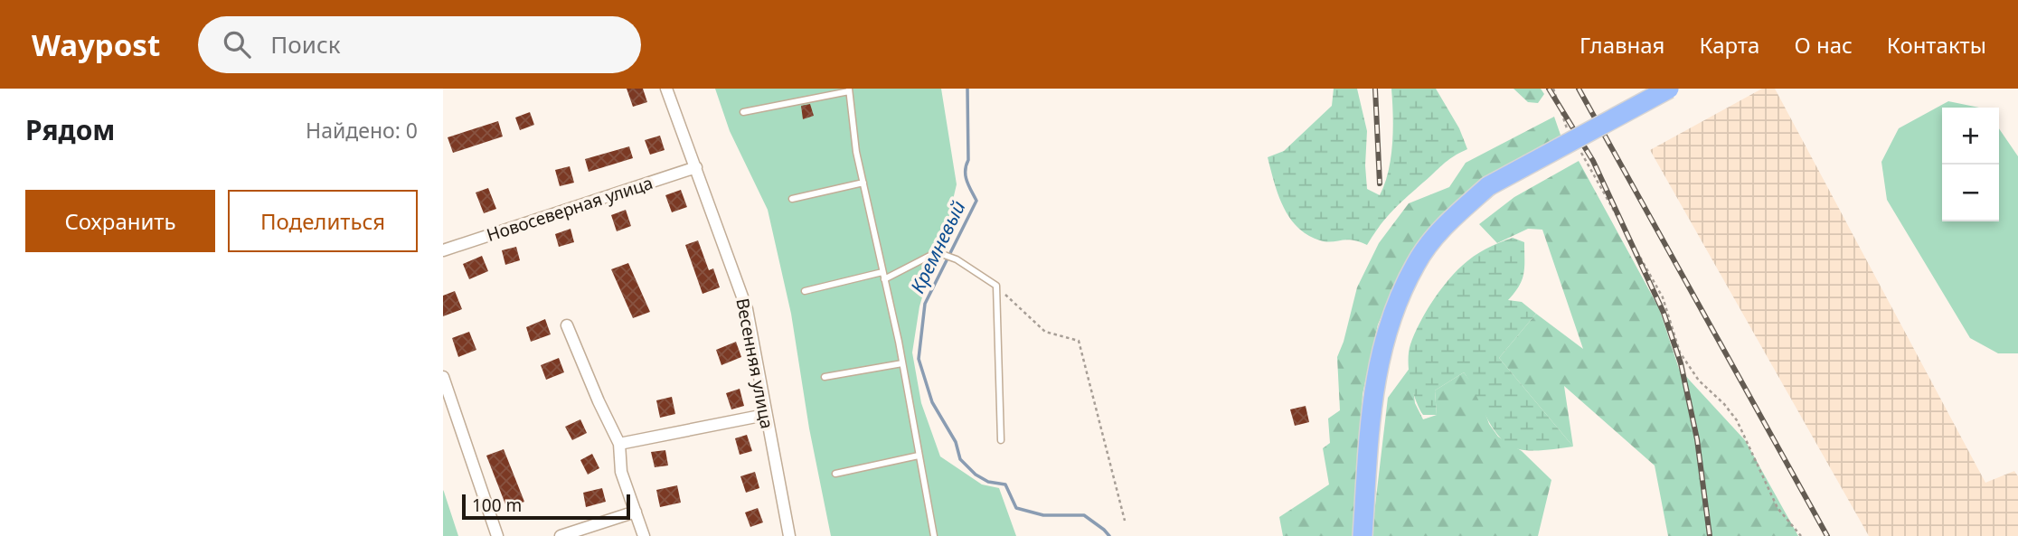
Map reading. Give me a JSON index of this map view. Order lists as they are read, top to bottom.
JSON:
{
  "streets": {
    "street": ["Новосеверная улица", "Весенняя улица"]
  },
  "crossings": [
    ["Новосеверная улица", "Весенняя улица"]
  ],
  "water": ["Кремневый"],
  "scale_bar": "100 m",
  "page": {
    "header": "Waypost",
    "search": "Поиск",
    "nav": [
      "Главная",
      "Карта",
      "О нас",
      "Контакты"
    ],
    "heading": ["Рядом", "Найдено: 0"],
    "map_buttons": ["+", "−"],
    "buttons": ["Сохранить", "Поделиться"],
    "scale": "100 m"
  }
}
